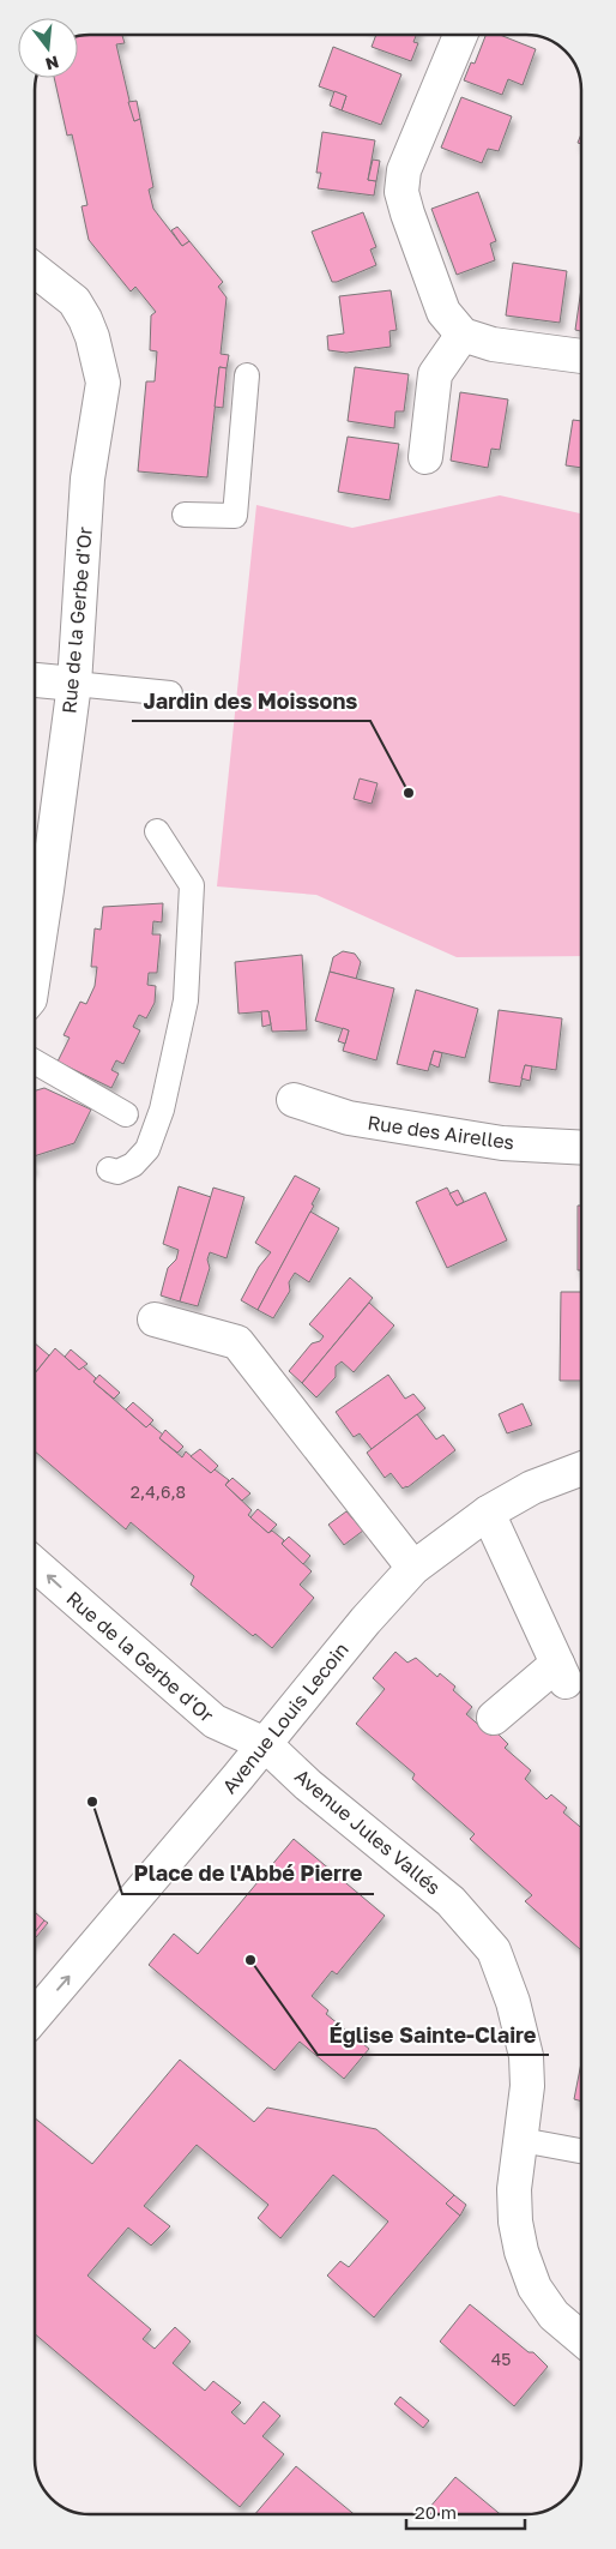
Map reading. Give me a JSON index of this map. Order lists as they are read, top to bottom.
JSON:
{
  "streets": {
    "street": [
      "Rue de la Gerbe d'Or",
      "Rue des Airelles",
      "Avenue Louis Lecoin",
      "Avenue Jules Vallés"
    ]
  },
  "crossings": [
    ["Rue de la Gerbe d'Or", "Avenue Louis Lecoin"],
    ["Rue de la Gerbe d'Or", "Avenue Jules Vallés"],
    ["Avenue Louis Lecoin", "Avenue Jules Vallés"]
  ],
  "one_way": ["Avenue Louis Lecoin"],
  "places": ["Jardin des Moissons", "Place de l'Abbé Pierre", "Église Sainte-Claire"],
  "house_numbers": ["2,4,6,8", "45"],
  "scale_bar": "20 m",
  "north": "bottom"
}
